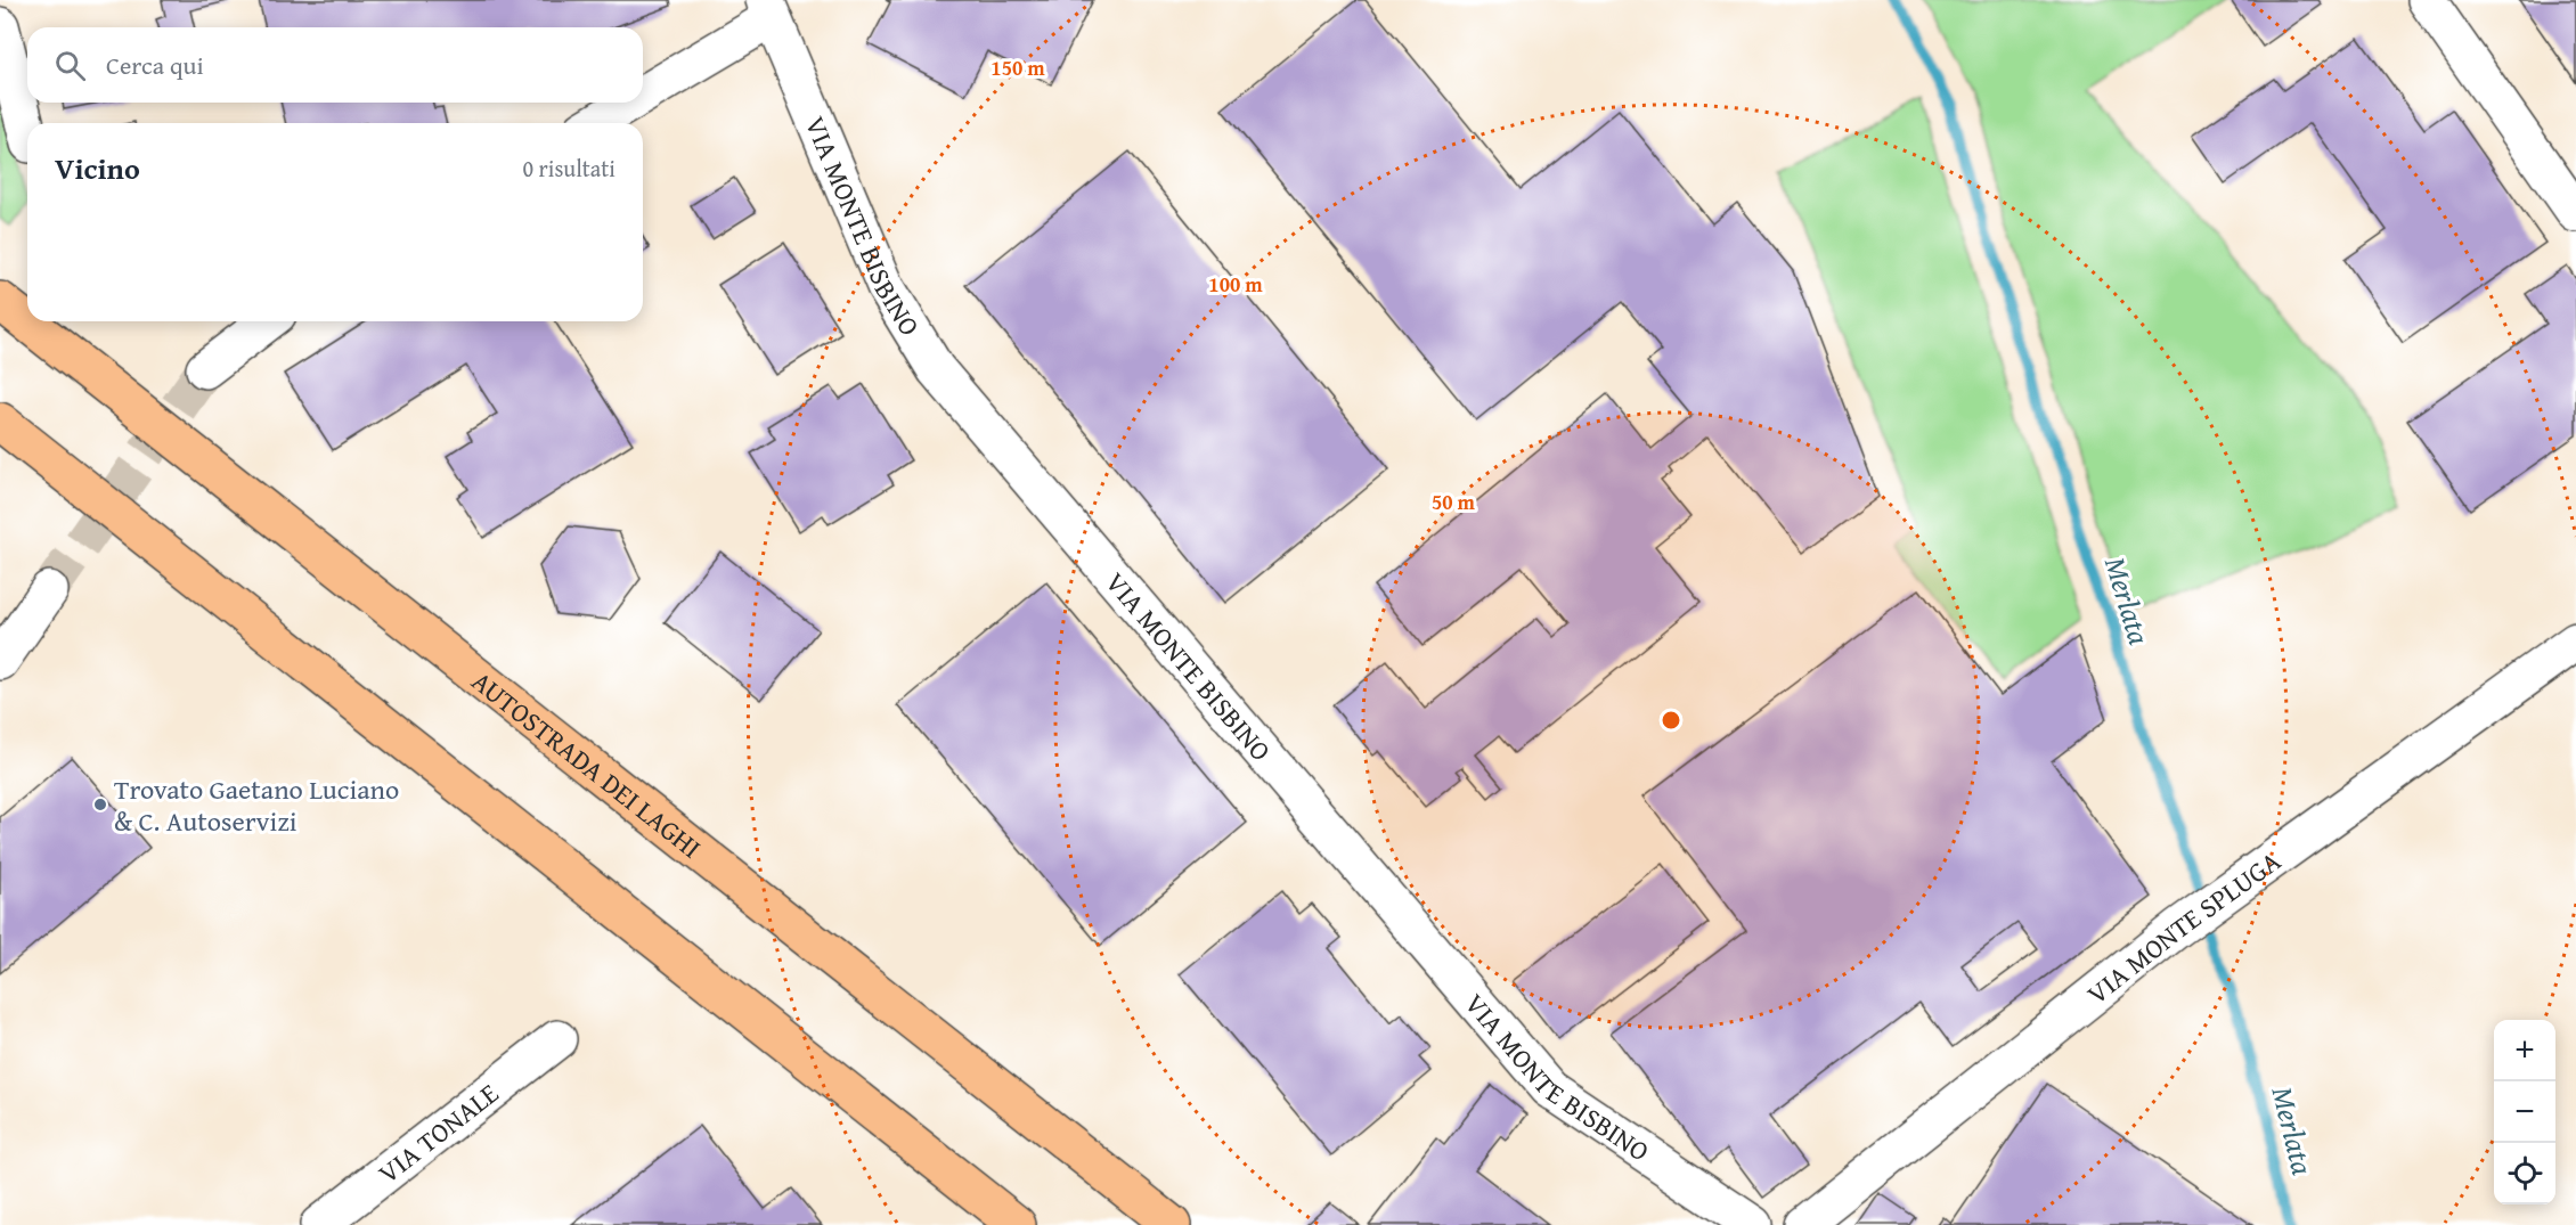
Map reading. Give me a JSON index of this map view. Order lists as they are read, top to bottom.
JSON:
{
  "streets": {
    "highway": ["AUTOSTRADA DEI LAGHI"],
    "street": ["VIA MONTE BISBINO", "VIA MONTE SPLUGA", "VIA TONALE"]
  },
  "water": ["Merlata"],
  "places": ["Trovato Gaetano Luciano & C. Autoservizi"],
  "page": {
    "search": "Cerca qui",
    "heading": ["Vicino", "0 risultati"],
    "map_buttons": ["+", "−"]
  },
  "rings": ["150 m", "100 m", "50 m"]
}
